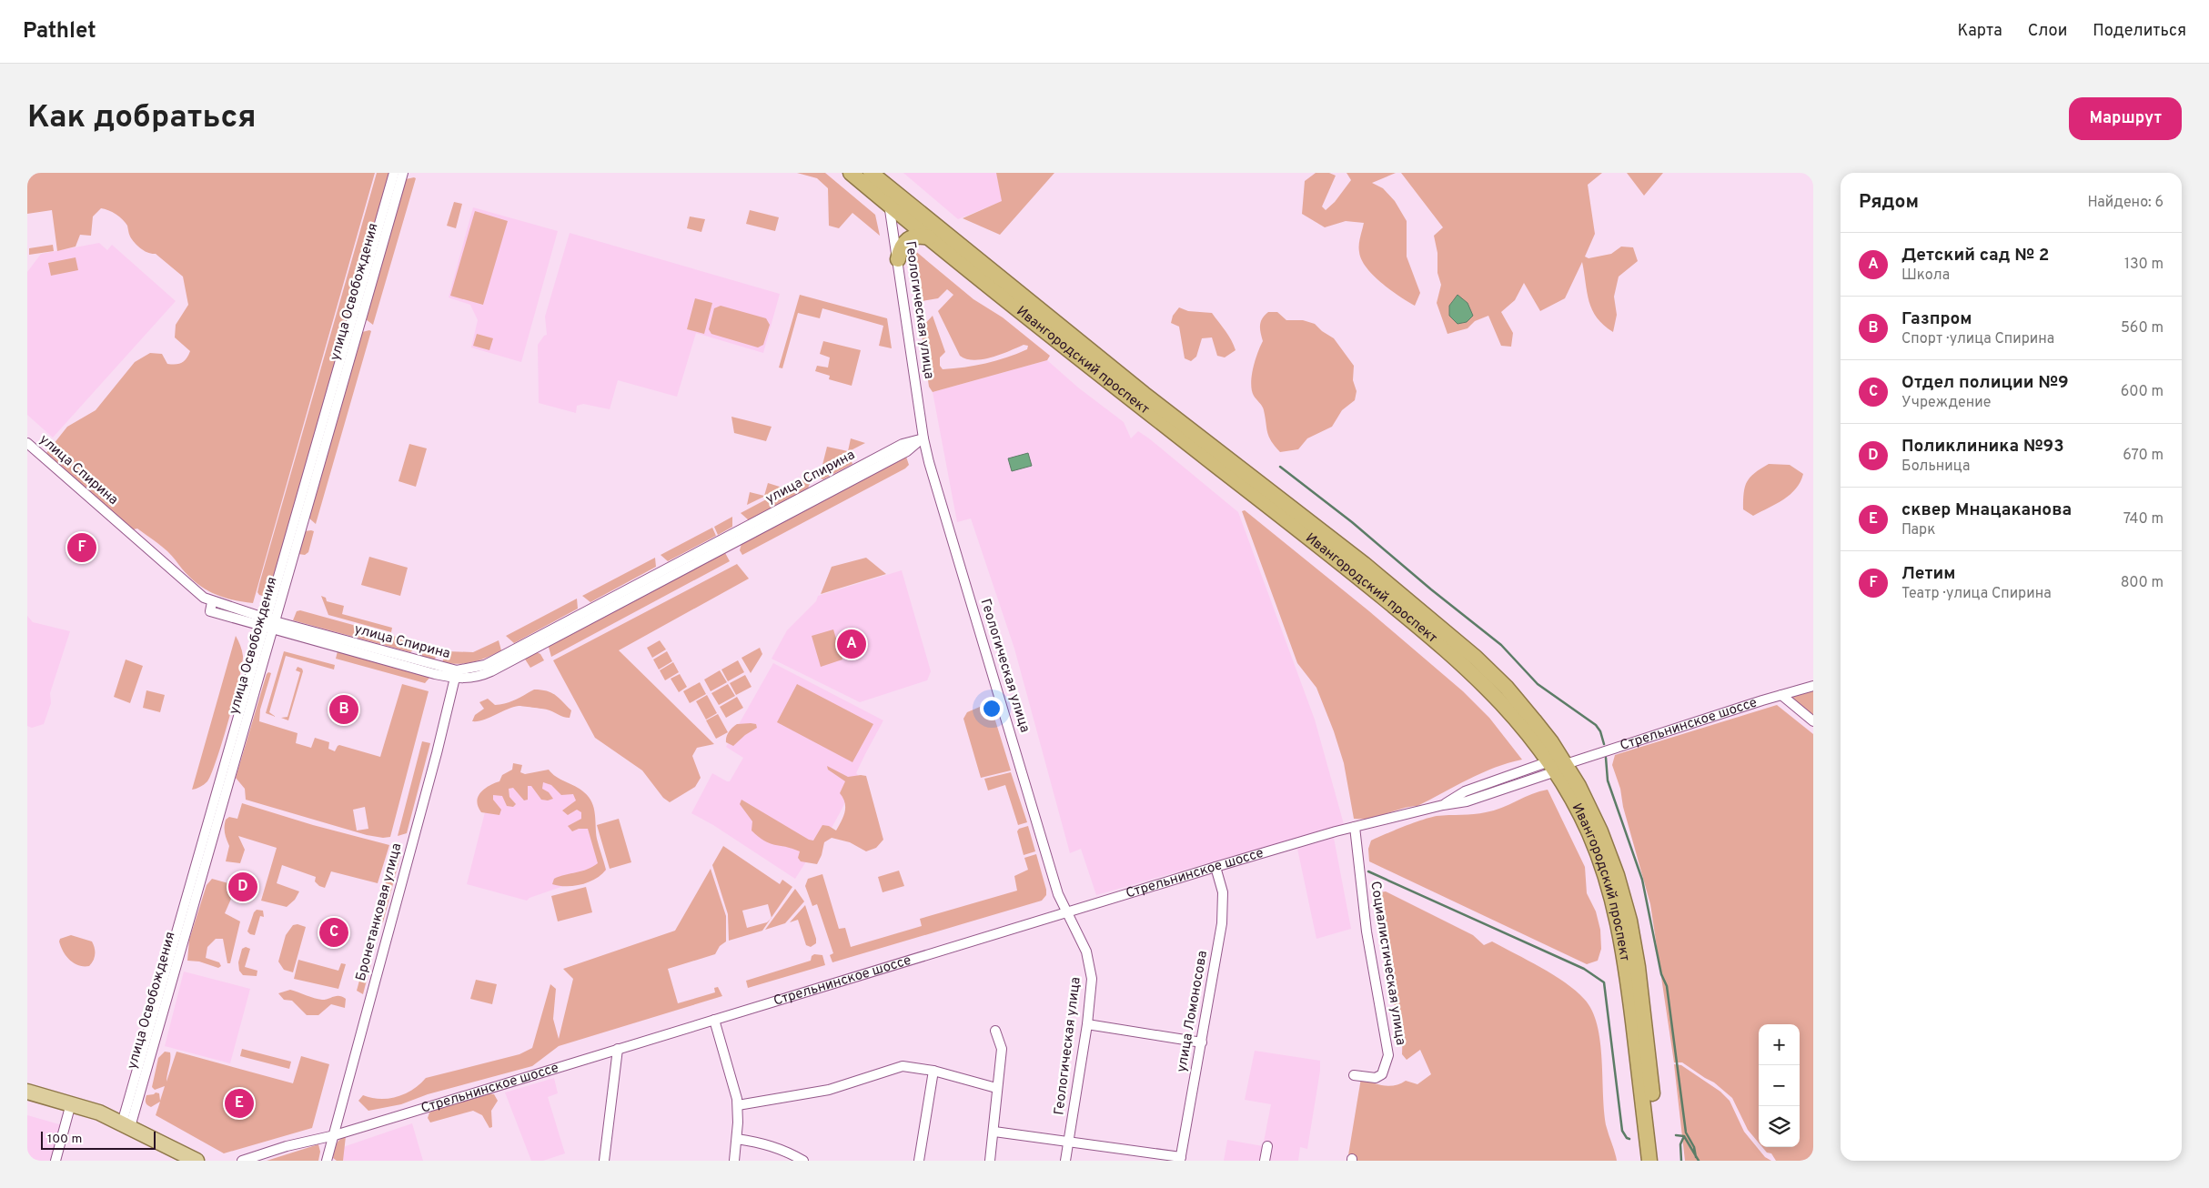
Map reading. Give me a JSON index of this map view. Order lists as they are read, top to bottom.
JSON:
{
  "streets": {
    "highway": ["Ивангородский проспект"],
    "street": [
      "улица Освобождения",
      "Геологическая улица",
      "улица Спирина",
      "Стрельнинское шоссе",
      "Бронетанковая улица",
      "Социалистическая улица",
      "улица Ломоносова"
    ]
  },
  "crossings": [
    ["улица Освобождения", "улица Спирина"],
    ["Геологическая улица", "Ивангородский проспект"],
    ["Геологическая улица", "улица Спирина"],
    ["Геологическая улица", "Стрельнинское шоссе"],
    ["Ивангородский проспект", "Стрельнинское шоссе"],
    ["улица Спирина", "Бронетанковая улица"],
    ["Стрельнинское шоссе", "Бронетанковая улица"],
    ["Стрельнинское шоссе", "Социалистическая улица"],
    ["Стрельнинское шоссе", "улица Ломоносова"]
  ],
  "scale_bar": "100 m",
  "page": {
    "header": "Pathlet",
    "nav": ["Карта", "Слои", "Поделиться"],
    "buttons": "Маршрут",
    "title": "Как добраться",
    "heading": ["Рядом", "Найдено: 6"],
    "list": [
      {
        "mark": "A",
        "name": "Детский сад № 2",
        "note": "Школа",
        "value": "130 m"
      },
      {
        "mark": "B",
        "name": "Газпром",
        "note": "Спорт · улица Спирина",
        "value": "560 m"
      },
      {
        "mark": "C",
        "name": "Отдел полиции №9",
        "note": "Учреждение",
        "value": "600 m"
      },
      {
        "mark": "D",
        "name": "Поликлиника №93",
        "note": "Больница",
        "value": "670 m"
      },
      {
        "mark": "E",
        "name": "сквер Мнацаканова",
        "note": "Парк",
        "value": "740 m"
      },
      {
        "mark": "F",
        "name": "Летим",
        "note": "Театр · улица Спирина",
        "value": "800 m"
      }
    ],
    "pins": [
      "F",
      "A",
      "B",
      "D",
      "C",
      "E"
    ],
    "map_buttons": ["+", "−"],
    "scale": "100 m"
  }
}
